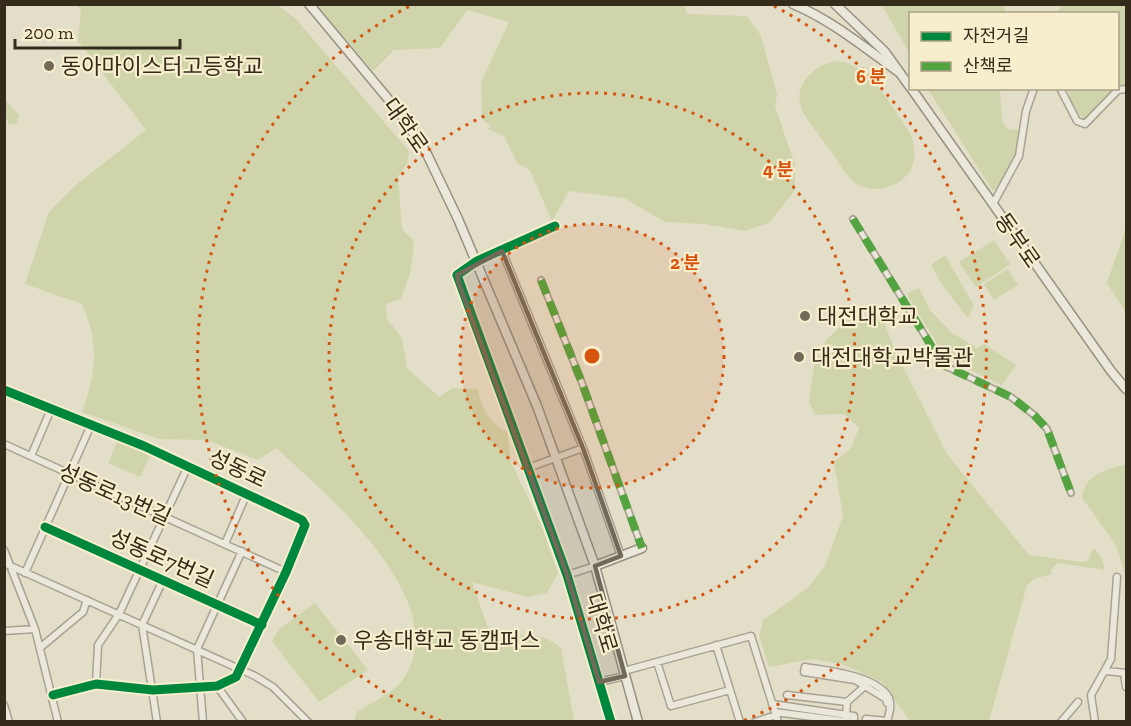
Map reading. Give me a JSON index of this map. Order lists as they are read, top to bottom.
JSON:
{
  "streets": {
    "main road": ["대학로", "동부로"],
    "street": ["성동로", "성동로13번길", "성동로7번길"]
  },
  "crossings": [
    ["성동로", "성동로13번길"],
    ["성동로", "성동로7번길"],
    ["성동로13번길", "성동로7번길"]
  ],
  "places": [
    "동아마이스터고등학교",
    "대전대학교",
    "대전대학교박물관",
    "우송대학교 동캠퍼스"
  ],
  "legend": ["자전거길", "산책로"],
  "scale_bar": "200 m",
  "rings": ["6 분", "4 분", "2 분"]
}
